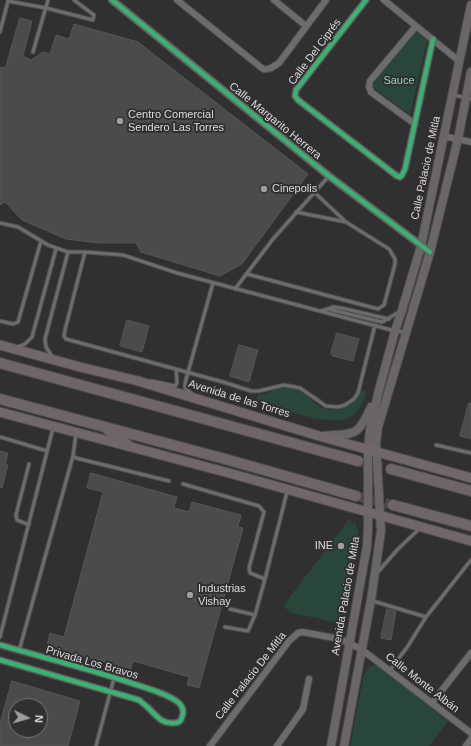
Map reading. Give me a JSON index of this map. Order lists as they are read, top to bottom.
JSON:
{
  "streets": {
    "main road": ["Calle Palacio de Mitla", "Avenida de las Torres", "Avenida Palacio de Mitla"],
    "street": [
      "Calle Del Ciprés",
      "Calle Margarito Herrera",
      "Privada Los Bravos",
      "Calle Palacio De Mitla",
      "Calle Monte Albán"
    ]
  },
  "crossings": [
    ["Calle Margarito Herrera", "Calle Palacio de Mitla"],
    ["Calle Palacio de Mitla", "Avenida de las Torres"],
    ["Calle Palacio de Mitla", "Avenida Palacio de Mitla"],
    ["Avenida de las Torres", "Avenida Palacio de Mitla"],
    ["Avenida Palacio de Mitla", "Calle Palacio De Mitla"],
    ["Avenida Palacio de Mitla", "Calle Monte Albán"],
    ["Calle Palacio De Mitla", "Calle Monte Albán"]
  ],
  "parks": ["Sauce"],
  "places": [
    "Centro Comercial Sendero Las Torres",
    "Cinepolis",
    "INE",
    "Industrias Vishay"
  ],
  "north": "right"
}
